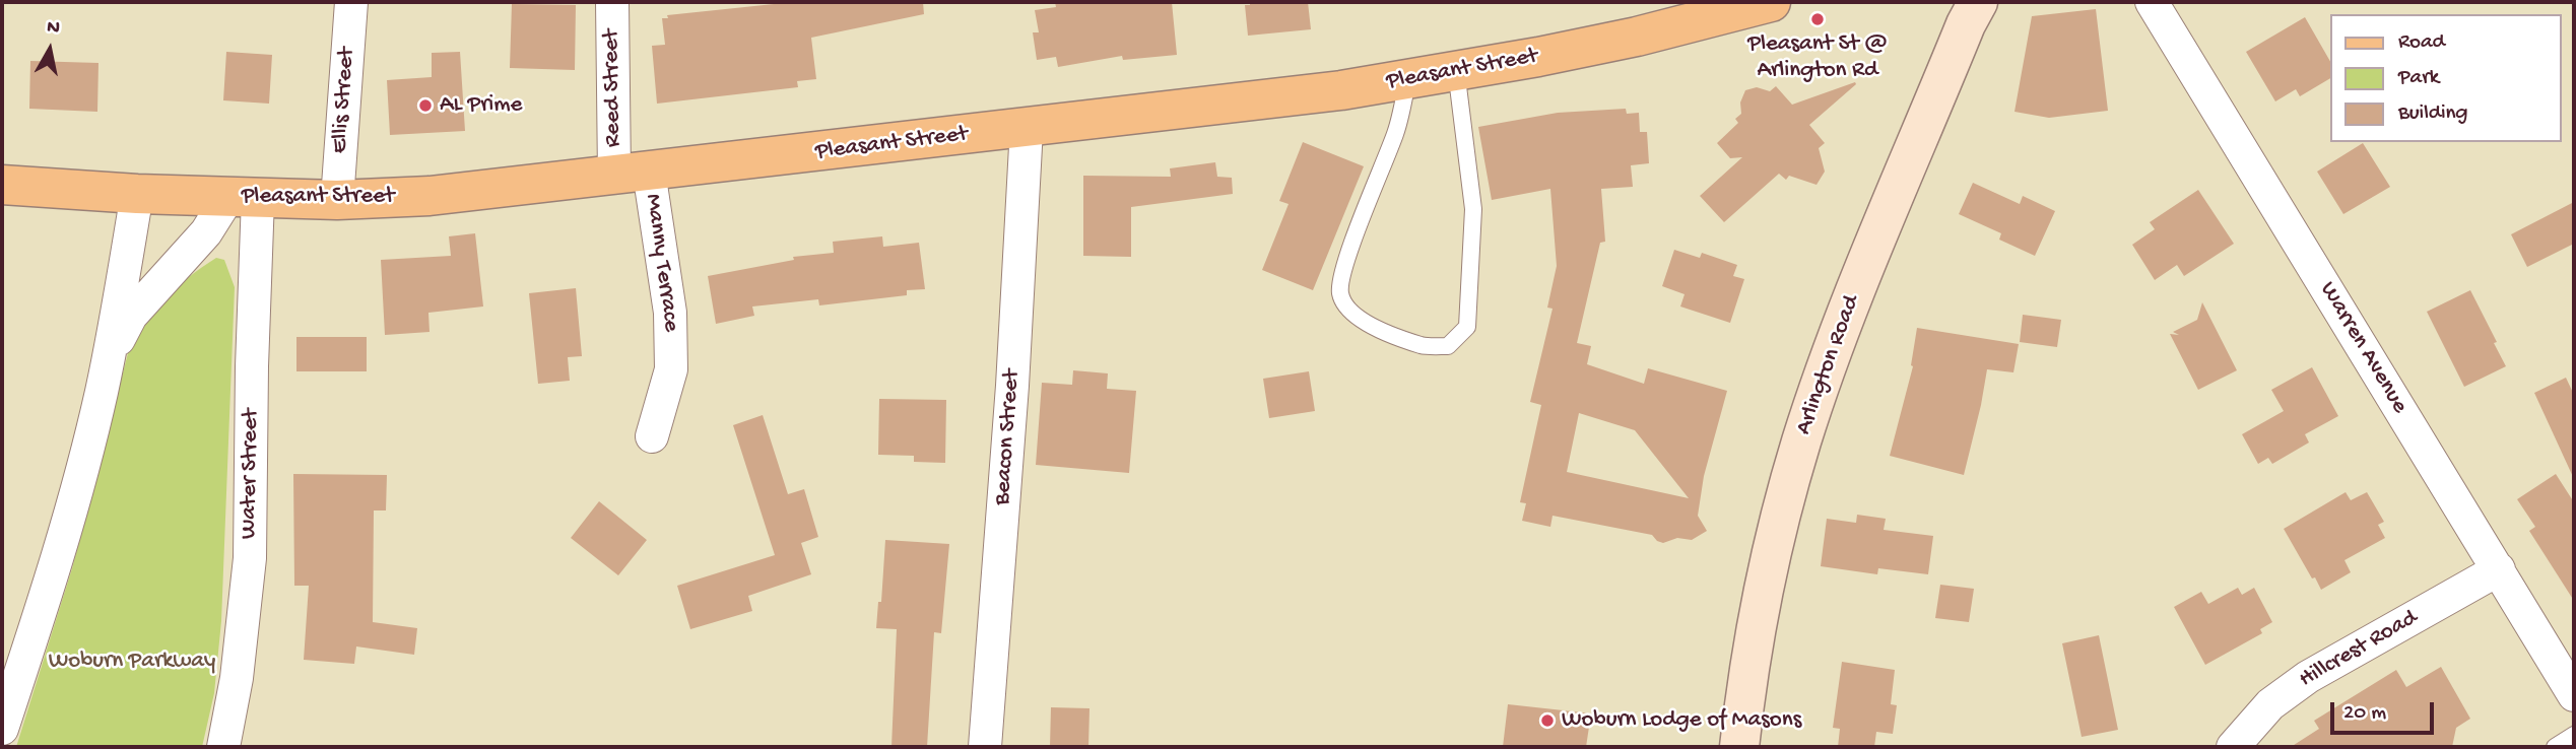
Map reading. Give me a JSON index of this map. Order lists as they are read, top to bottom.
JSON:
{
  "streets": {
    "main road": ["Pleasant Street"],
    "street": [
      "Reed Street",
      "Ellis Street",
      "Manny Terrace",
      "Warren Avenue",
      "Arlington Road",
      "Beacon Street",
      "Water Street",
      "Hillcrest Road"
    ]
  },
  "crossings": [
    ["Pleasant Street", "Reed Street"],
    ["Pleasant Street", "Ellis Street"],
    ["Pleasant Street", "Manny Terrace"],
    ["Pleasant Street", "Beacon Street"],
    ["Pleasant Street", "Water Street"],
    ["Reed Street", "Manny Terrace"],
    ["Warren Avenue", "Hillcrest Road"]
  ],
  "parks": ["Woburn Parkway"],
  "places": ["Pleasant St @ Arlington Rd", "AL Prime", "Woburn Lodge of Masons"],
  "legend": ["Road", "Park", "Building"],
  "scale_bar": "20 m",
  "north": "top"
}
